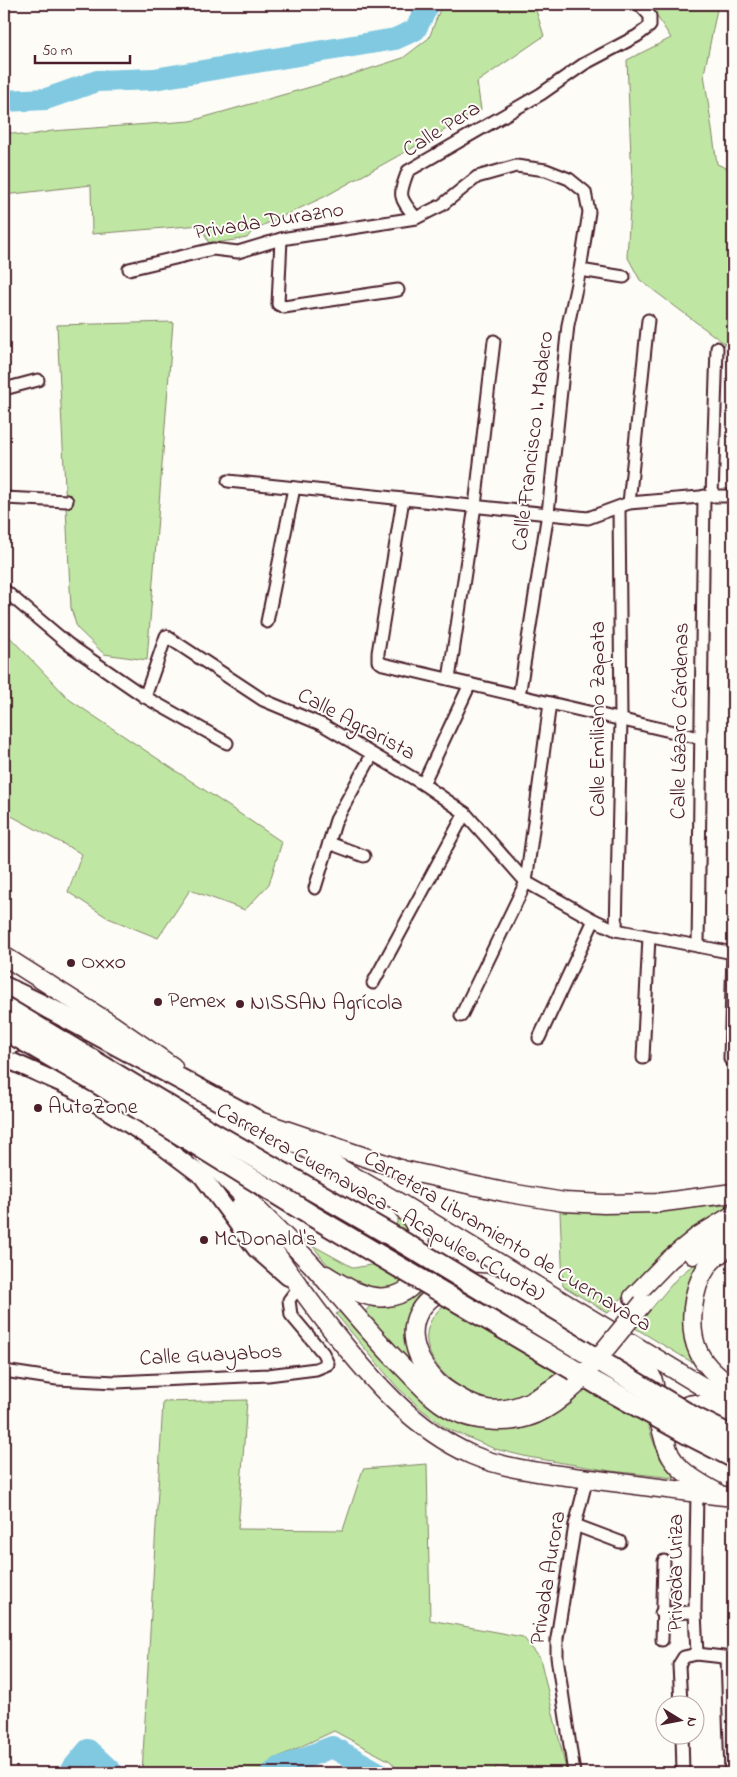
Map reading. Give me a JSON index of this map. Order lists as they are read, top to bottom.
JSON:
{
  "streets": {
    "highway": ["Carretera Cuernavaca - Acapulco (Cuota)"],
    "main road": ["Carretera Libramiento de Cuernavaca"],
    "street": [
      "Calle Pera",
      "Privada Durazno",
      "Calle Francisco I. Madero",
      "Calle Emiliano Zapata",
      "Calle Lázaro Cárdenas",
      "Calle Agrarista",
      "Calle Guayabos",
      "Privada Uriza",
      "Privada Aurora"
    ]
  },
  "crossings": [
    ["Calle Pera", "Privada Durazno"],
    ["Calle Pera", "Calle Francisco I. Madero"],
    ["Privada Durazno", "Calle Francisco I. Madero"],
    ["Calle Emiliano Zapata", "Calle Agrarista"],
    ["Calle Lázaro Cárdenas", "Calle Agrarista"]
  ],
  "places": [
    "Oxxo",
    "Pemex",
    "NISSAN Agrícola",
    "AutoZone",
    "McDonald's"
  ],
  "scale_bar": "50 m",
  "north": "right"
}
